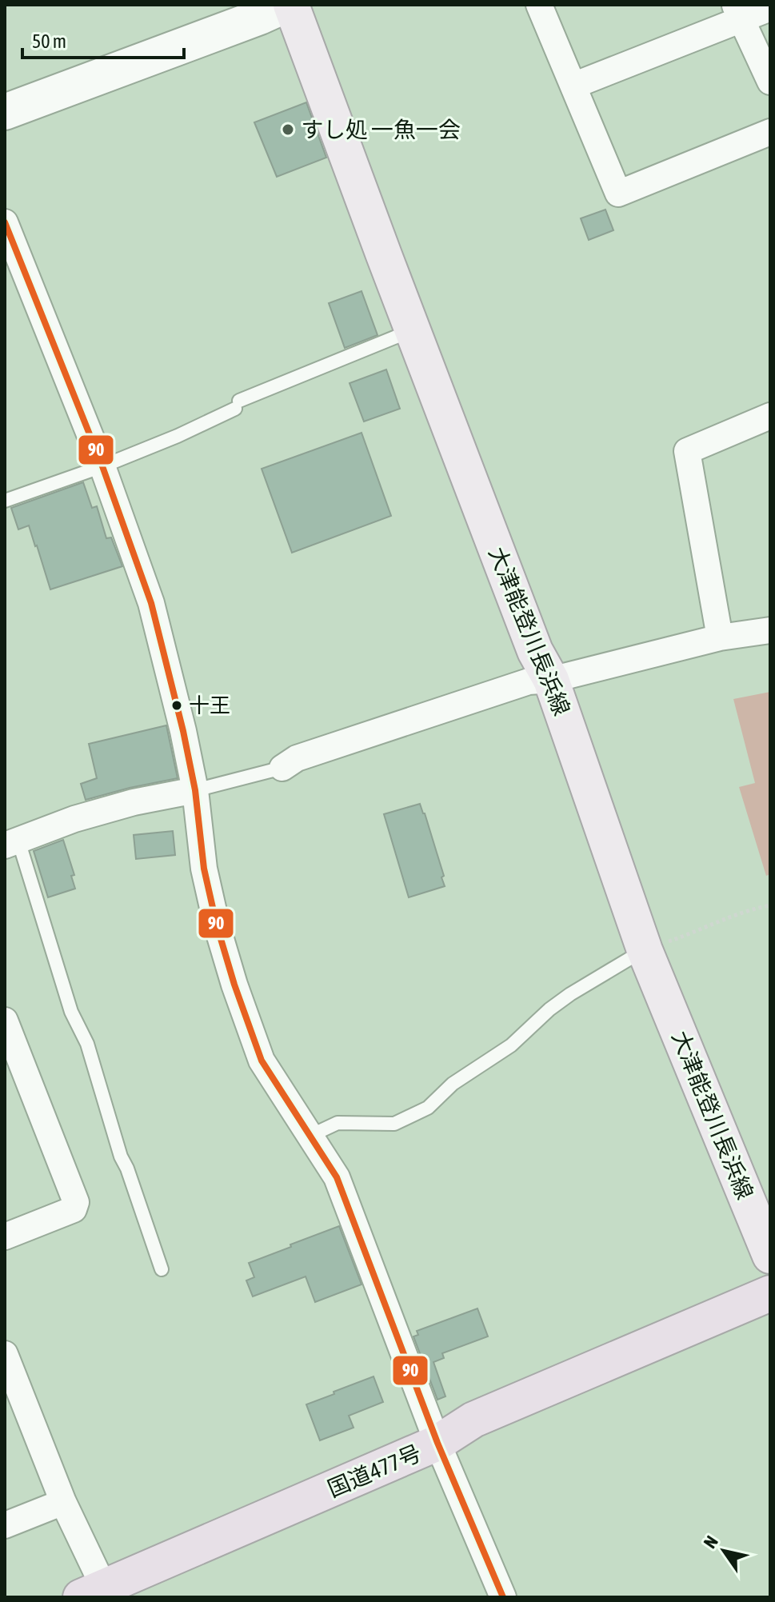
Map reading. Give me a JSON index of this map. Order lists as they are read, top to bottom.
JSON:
{
  "streets": {
    "highway": ["国道477号"],
    "main road": ["大津能登川長浜線"]
  },
  "places": ["すし処 一魚一会", "十王"],
  "lines": ["transit line 90"],
  "scale_bar": "50 m",
  "north": "top left"
}
